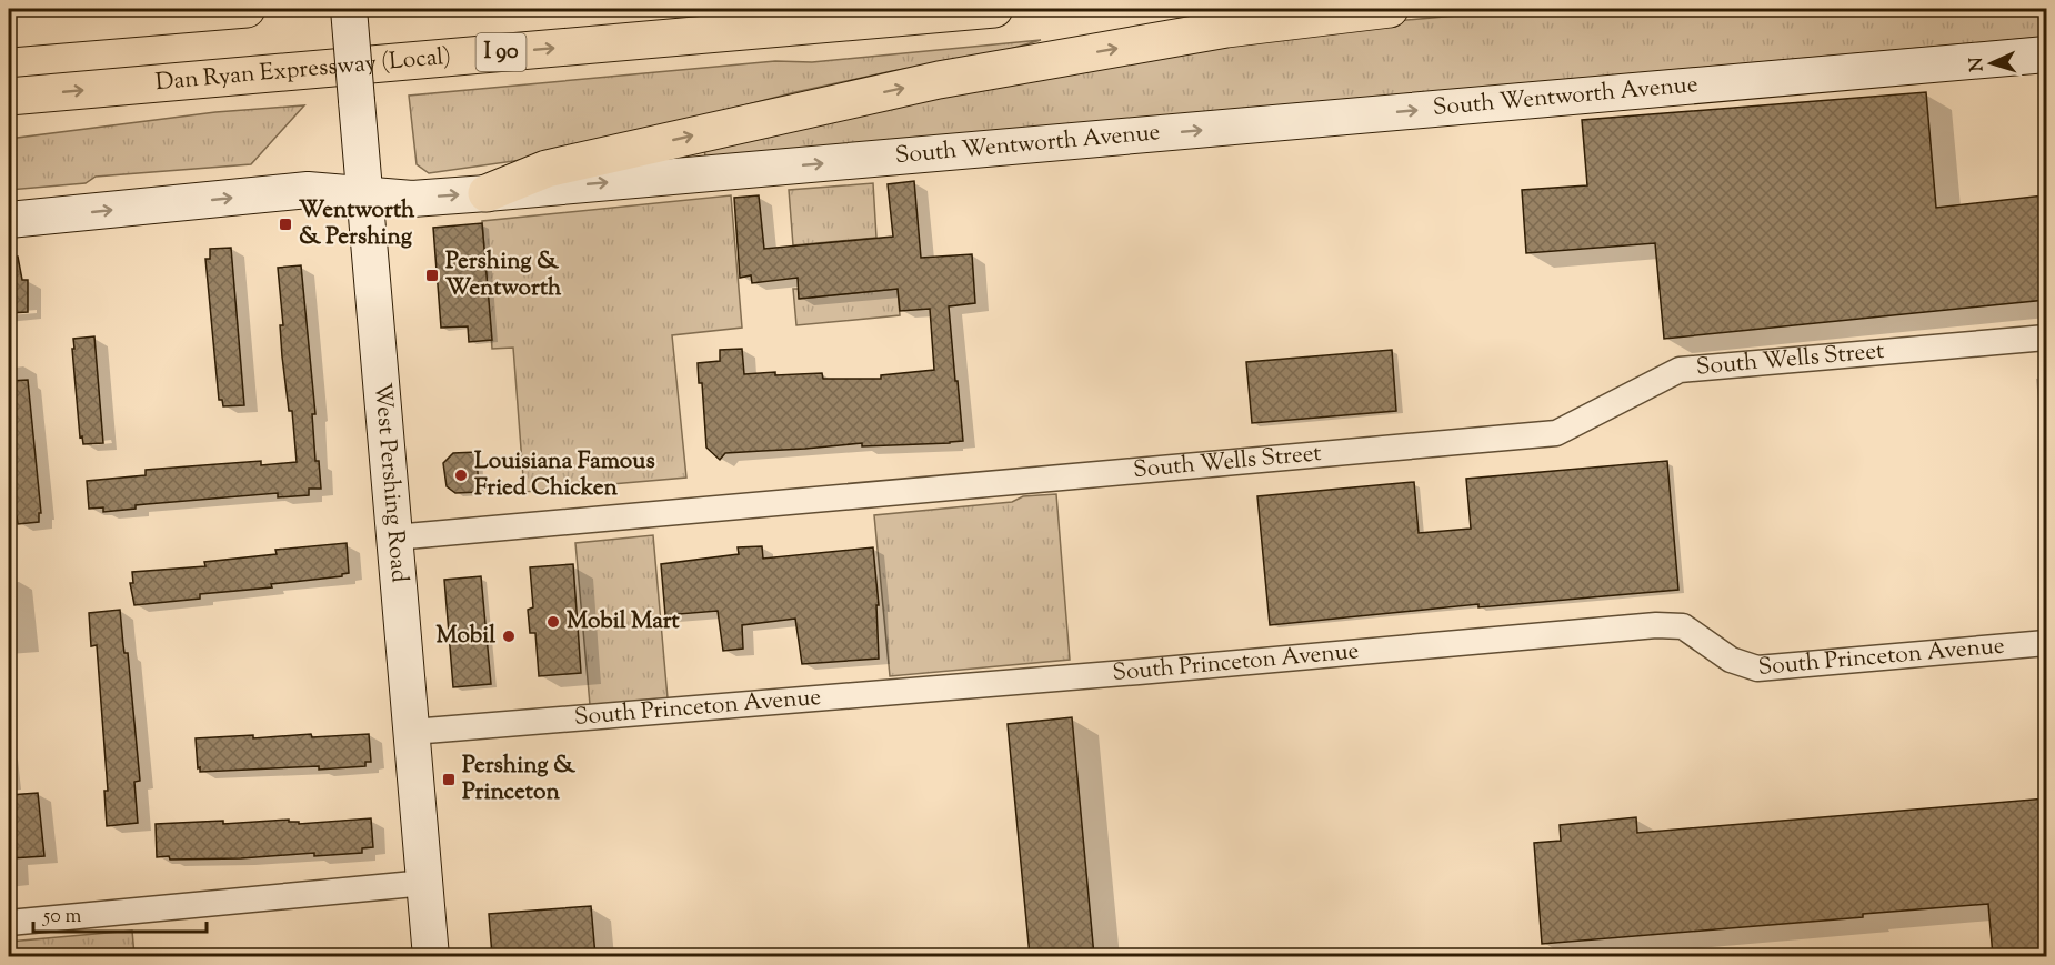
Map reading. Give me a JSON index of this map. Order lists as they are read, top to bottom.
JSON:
{
  "streets": {
    "highway": ["I 90", "Dan Ryan Expressway (Local)"],
    "main road": ["South Wentworth Avenue", "West Pershing Road"],
    "street": ["South Wells Street", "South Princeton Avenue"]
  },
  "crossings": [
    ["South Wentworth Avenue", "West Pershing Road"],
    ["South Wells Street", "West Pershing Road"],
    ["West Pershing Road", "South Princeton Avenue"]
  ],
  "one_way": ["South Wentworth Avenue"],
  "places": {
    "transit": ["Wentworth & Pershing", "Pershing & Wentworth", "Pershing & Princeton"],
    "other": ["Louisiana Famous Fried Chicken", "Mobil Mart", "Mobil"]
  },
  "scale_bar": "50 m",
  "north": "left"
}
